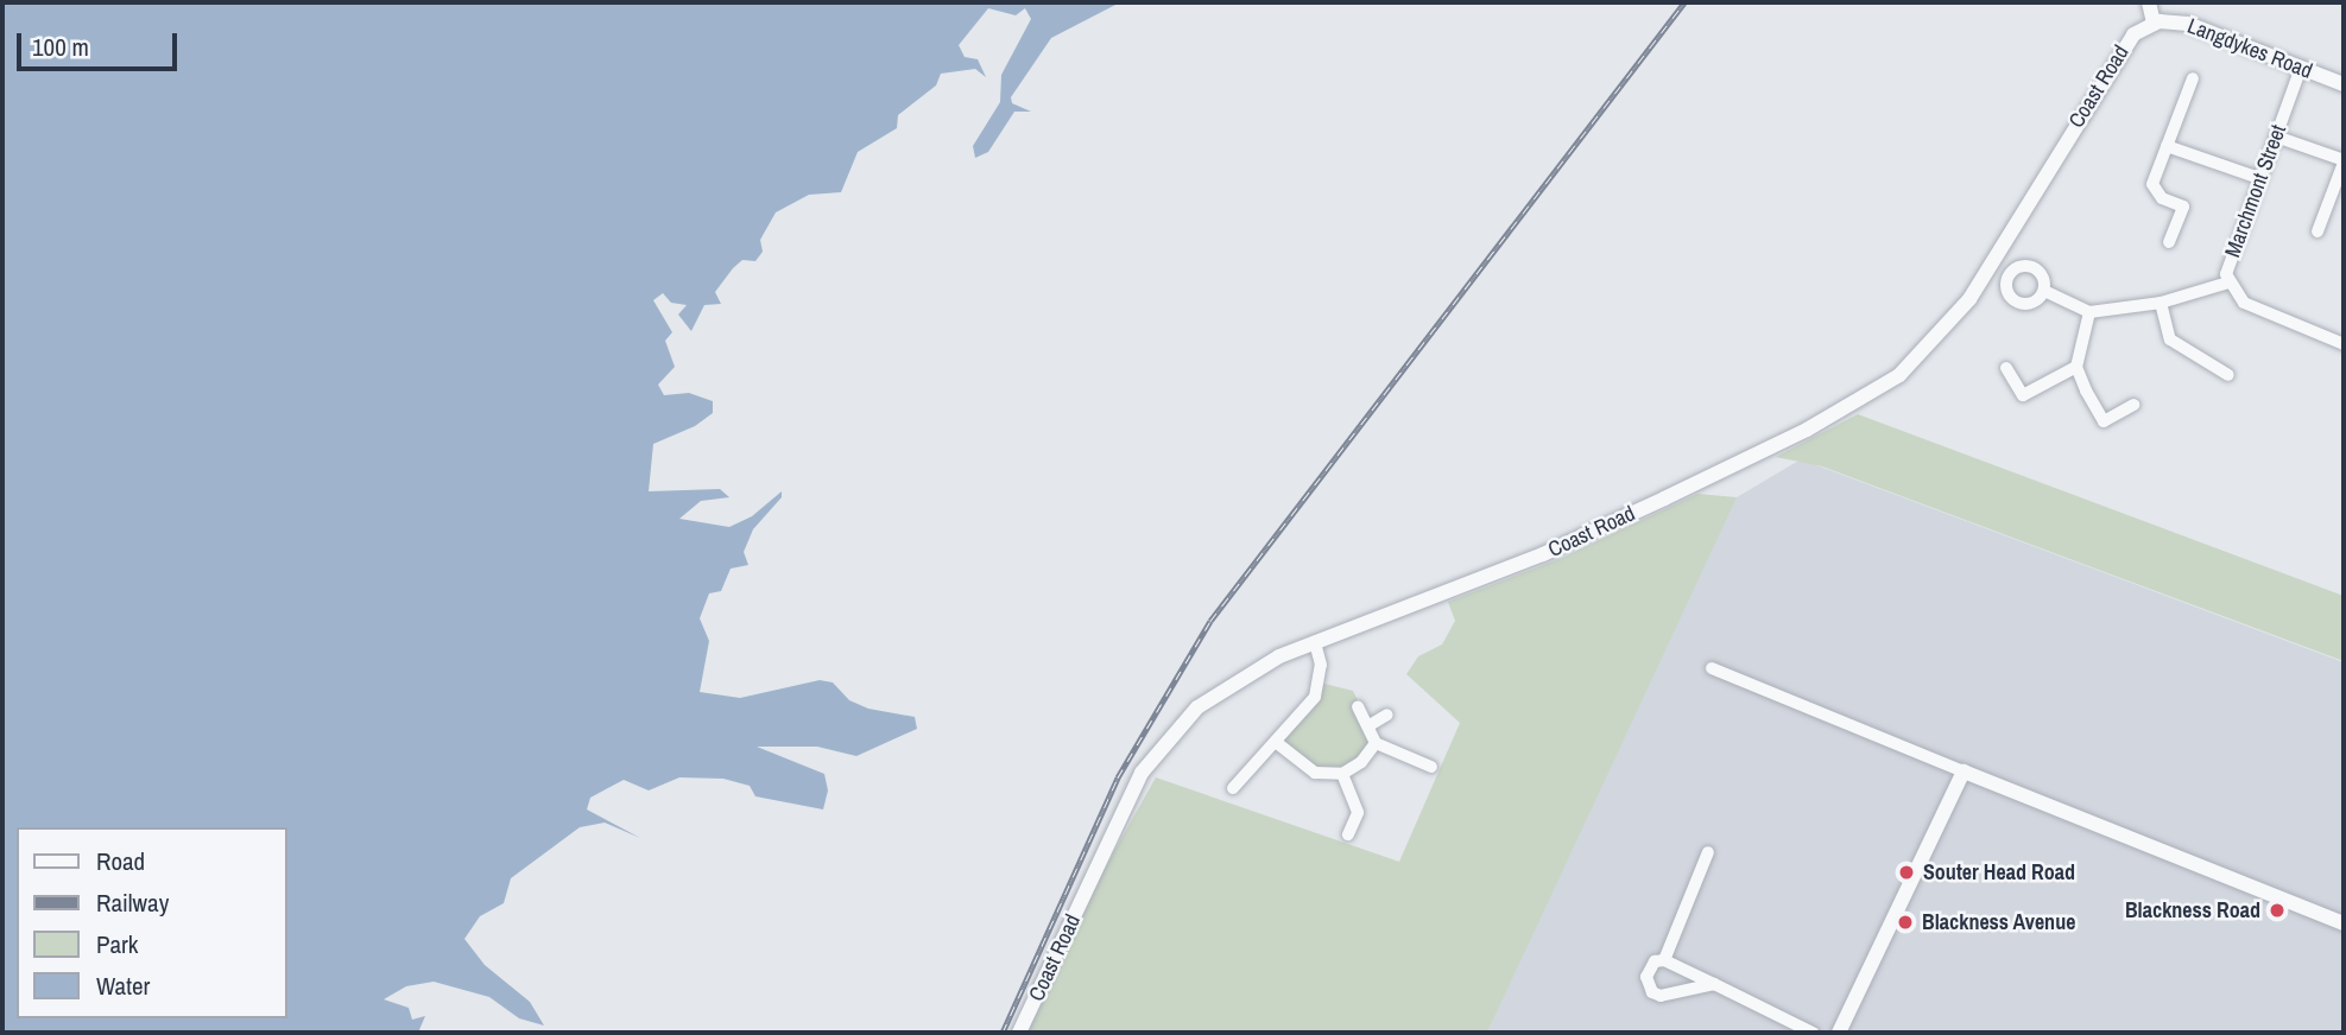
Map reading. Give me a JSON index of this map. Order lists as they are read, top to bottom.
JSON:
{
  "streets": {
    "street": ["Langdykes Road", "Coast Road", "Marchmont Street"]
  },
  "crossings": [
    ["Langdykes Road", "Coast Road"],
    ["Langdykes Road", "Marchmont Street"]
  ],
  "places": ["Souter Head Road", "Blackness Road", "Blackness Avenue"],
  "legend": [
    "Road",
    "Railway",
    "Park",
    "Water"
  ],
  "scale_bar": "100 m"
}
